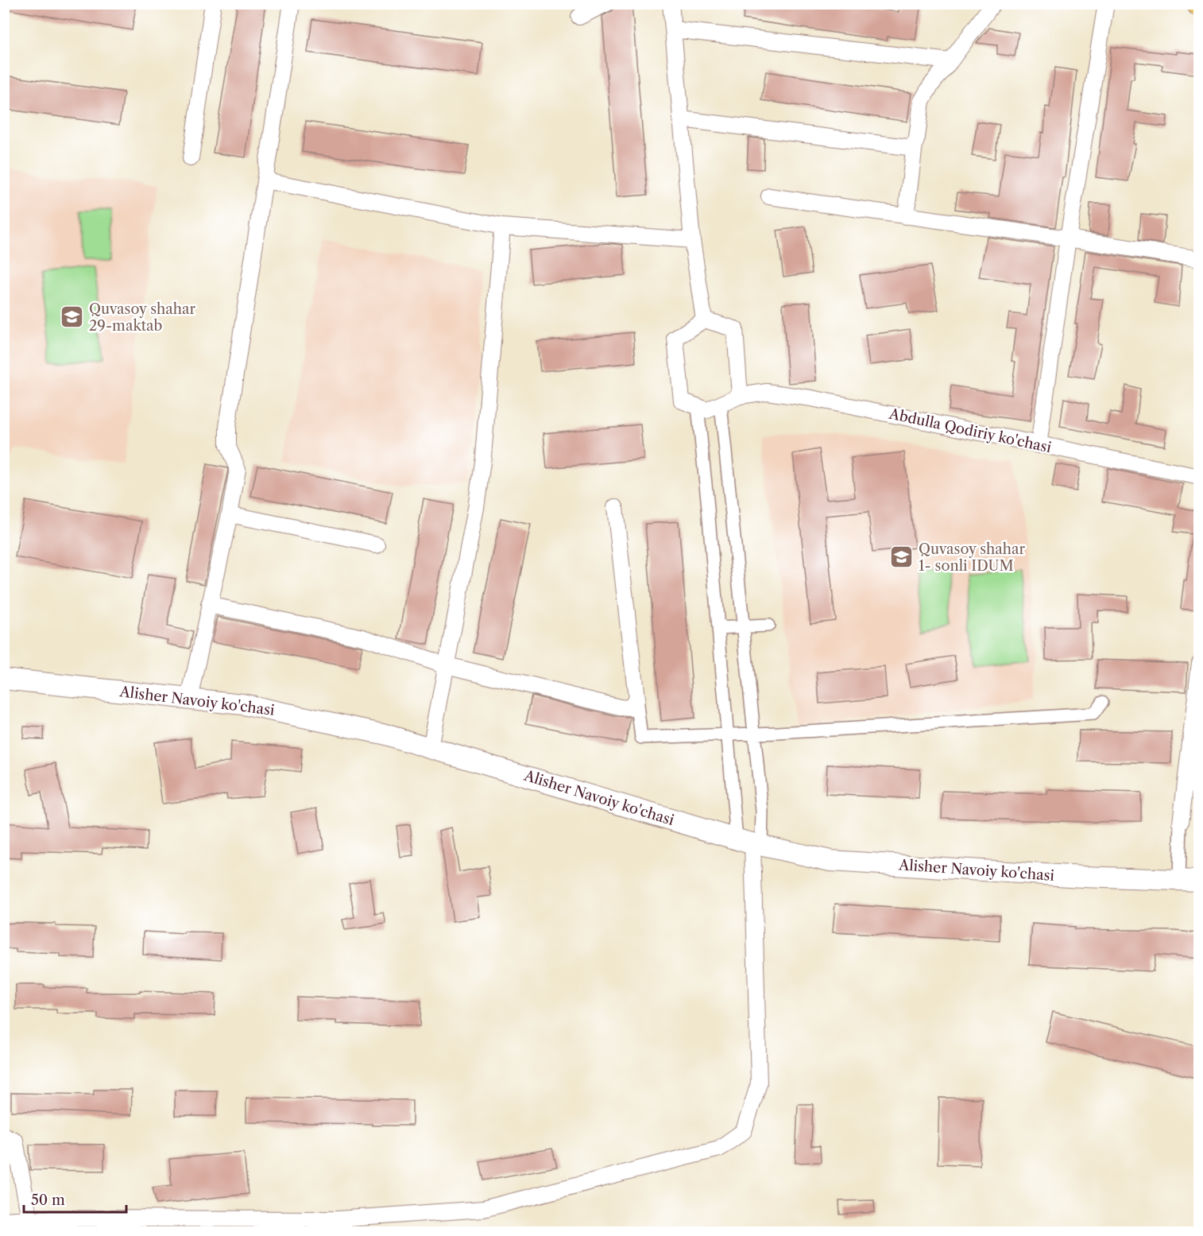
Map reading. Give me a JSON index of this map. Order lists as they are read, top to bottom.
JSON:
{
  "streets": {
    "street": ["Abdulla Qodiriy ko'chasi", "Alisher Navoiy ko'chasi"]
  },
  "places": {
    "school or university": ["Quvasoy shahar 29-maktab", "Quvasoy shahar 1- sonli IDUM"]
  },
  "scale_bar": "50 m"
}
